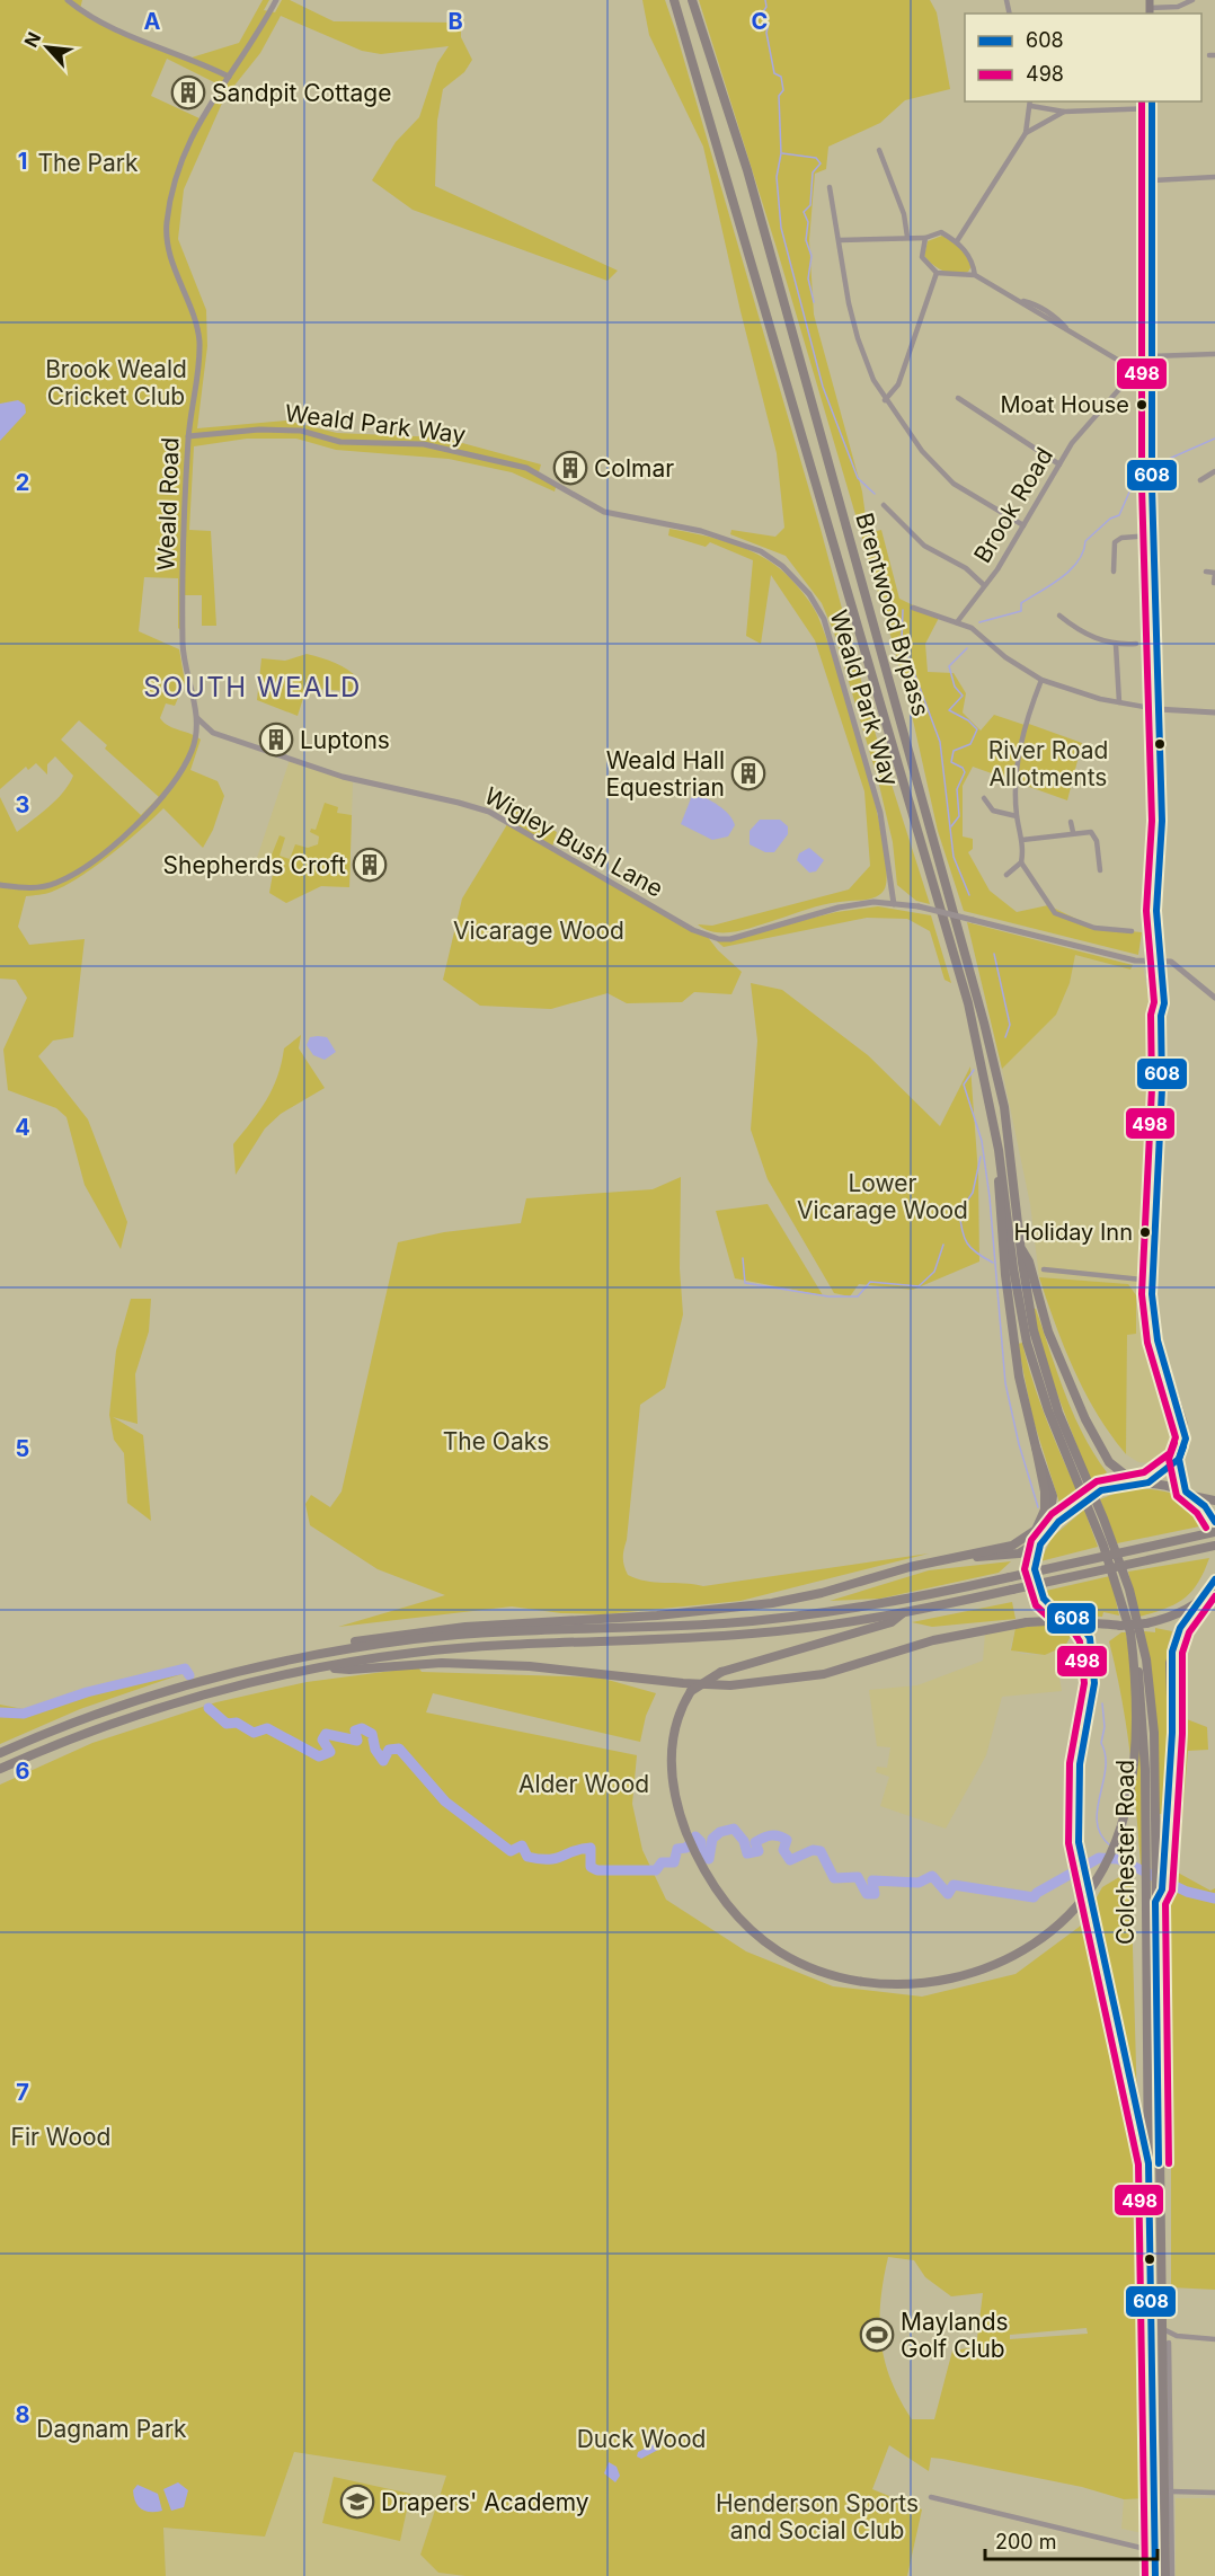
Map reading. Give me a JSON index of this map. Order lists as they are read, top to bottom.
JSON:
{
  "streets": {
    "highway": ["Brentwood Bypass", "Colchester Road"],
    "street": [
      "Weald Park Way",
      "Weald Road",
      "Brook Road",
      "Wigley Bush Lane"
    ]
  },
  "crossings": [
    ["Weald Park Way", "Weald Road"],
    ["Weald Park Way", "Wigley Bush Lane"],
    ["Weald Road", "Wigley Bush Lane"],
    ["Brentwood Bypass", "Colchester Road"]
  ],
  "districts": ["SOUTH WEALD"],
  "parks": [
    "The Park",
    "Brook Weald Cricket Club",
    "River Road Allotments",
    "Vicarage Wood",
    "Lower Vicarage Wood",
    "The Oaks",
    "Alder Wood",
    "Fir Wood",
    "Dagnam Park",
    "Duck Wood",
    "Henderson Sports and Social Club"
  ],
  "places": {
    "building": [
      "Sandpit Cottage",
      "Colmar",
      "Luptons",
      "Weald Hall Equestrian",
      "Shepherds Croft"
    ],
    "other": ["Moat House", "Holiday Inn"],
    "sports": ["Maylands Golf Club"],
    "school or university": ["Drapers' Academy"]
  },
  "lines": ["transit line 608", "transit line 498"],
  "legend": ["608", "498"],
  "scale_bar": "200 m",
  "north": "top left",
  "grid": {
    "columns": ["A", "B", "C"],
    "rows": [
      "1",
      "2",
      "3",
      "4",
      "5",
      "6",
      "7",
      "8"
    ]
  }
}
